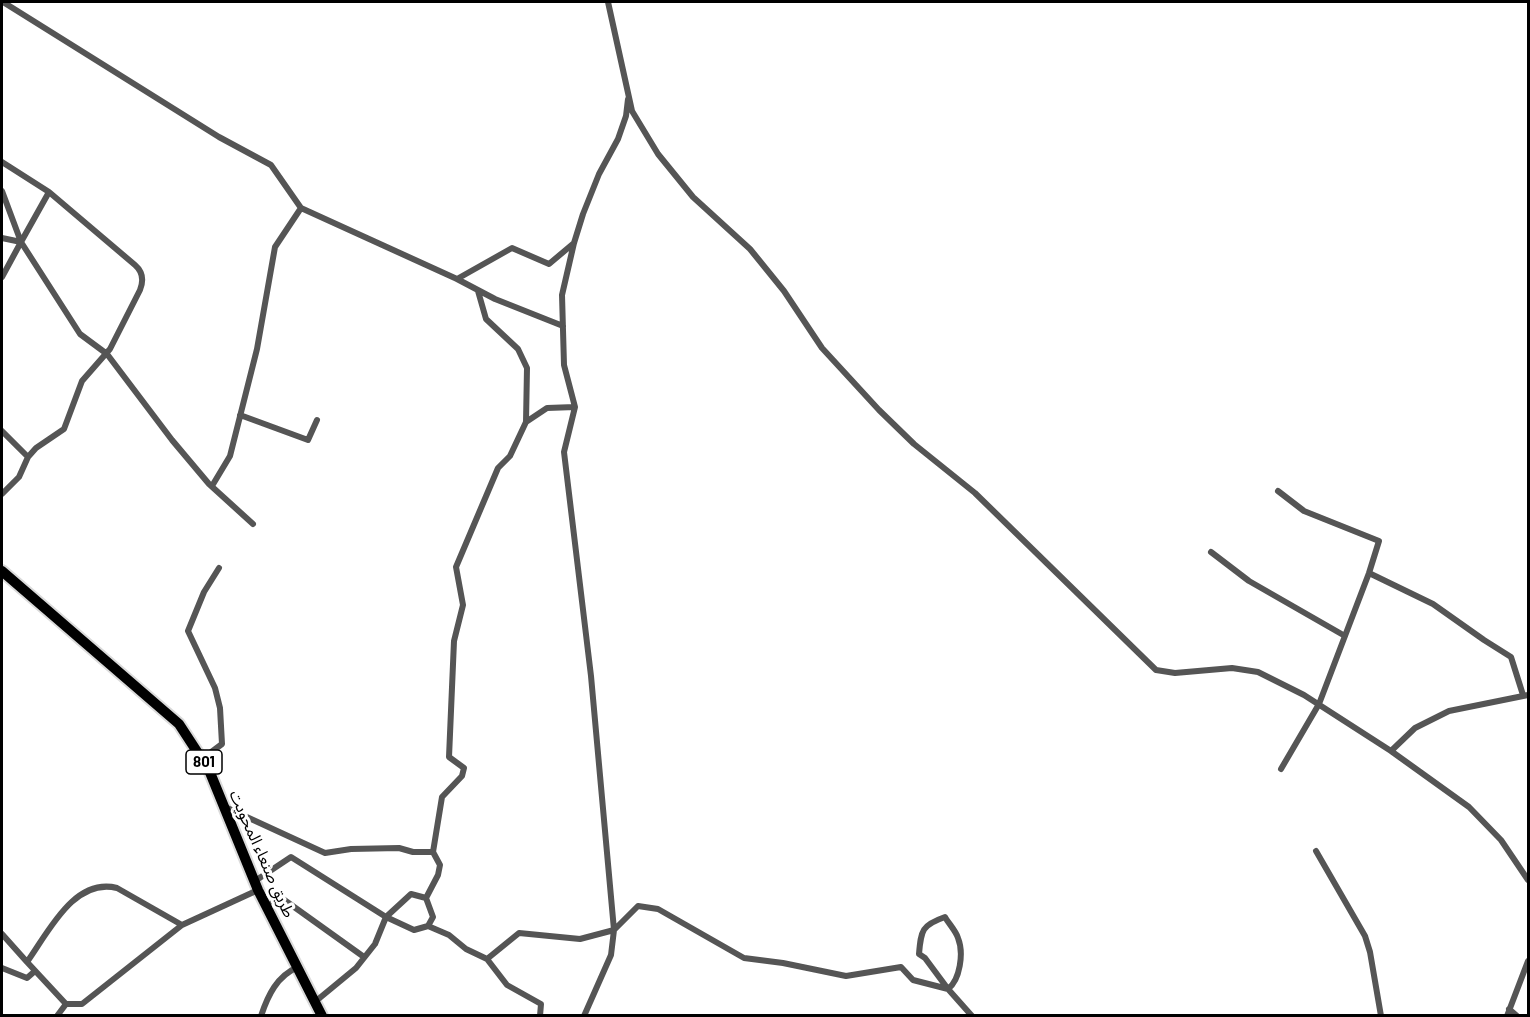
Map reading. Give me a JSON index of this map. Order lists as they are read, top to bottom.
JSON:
{
  "streets": {
    "main road": ["801", "طريق صنعاء المحويت"]
  }
}
